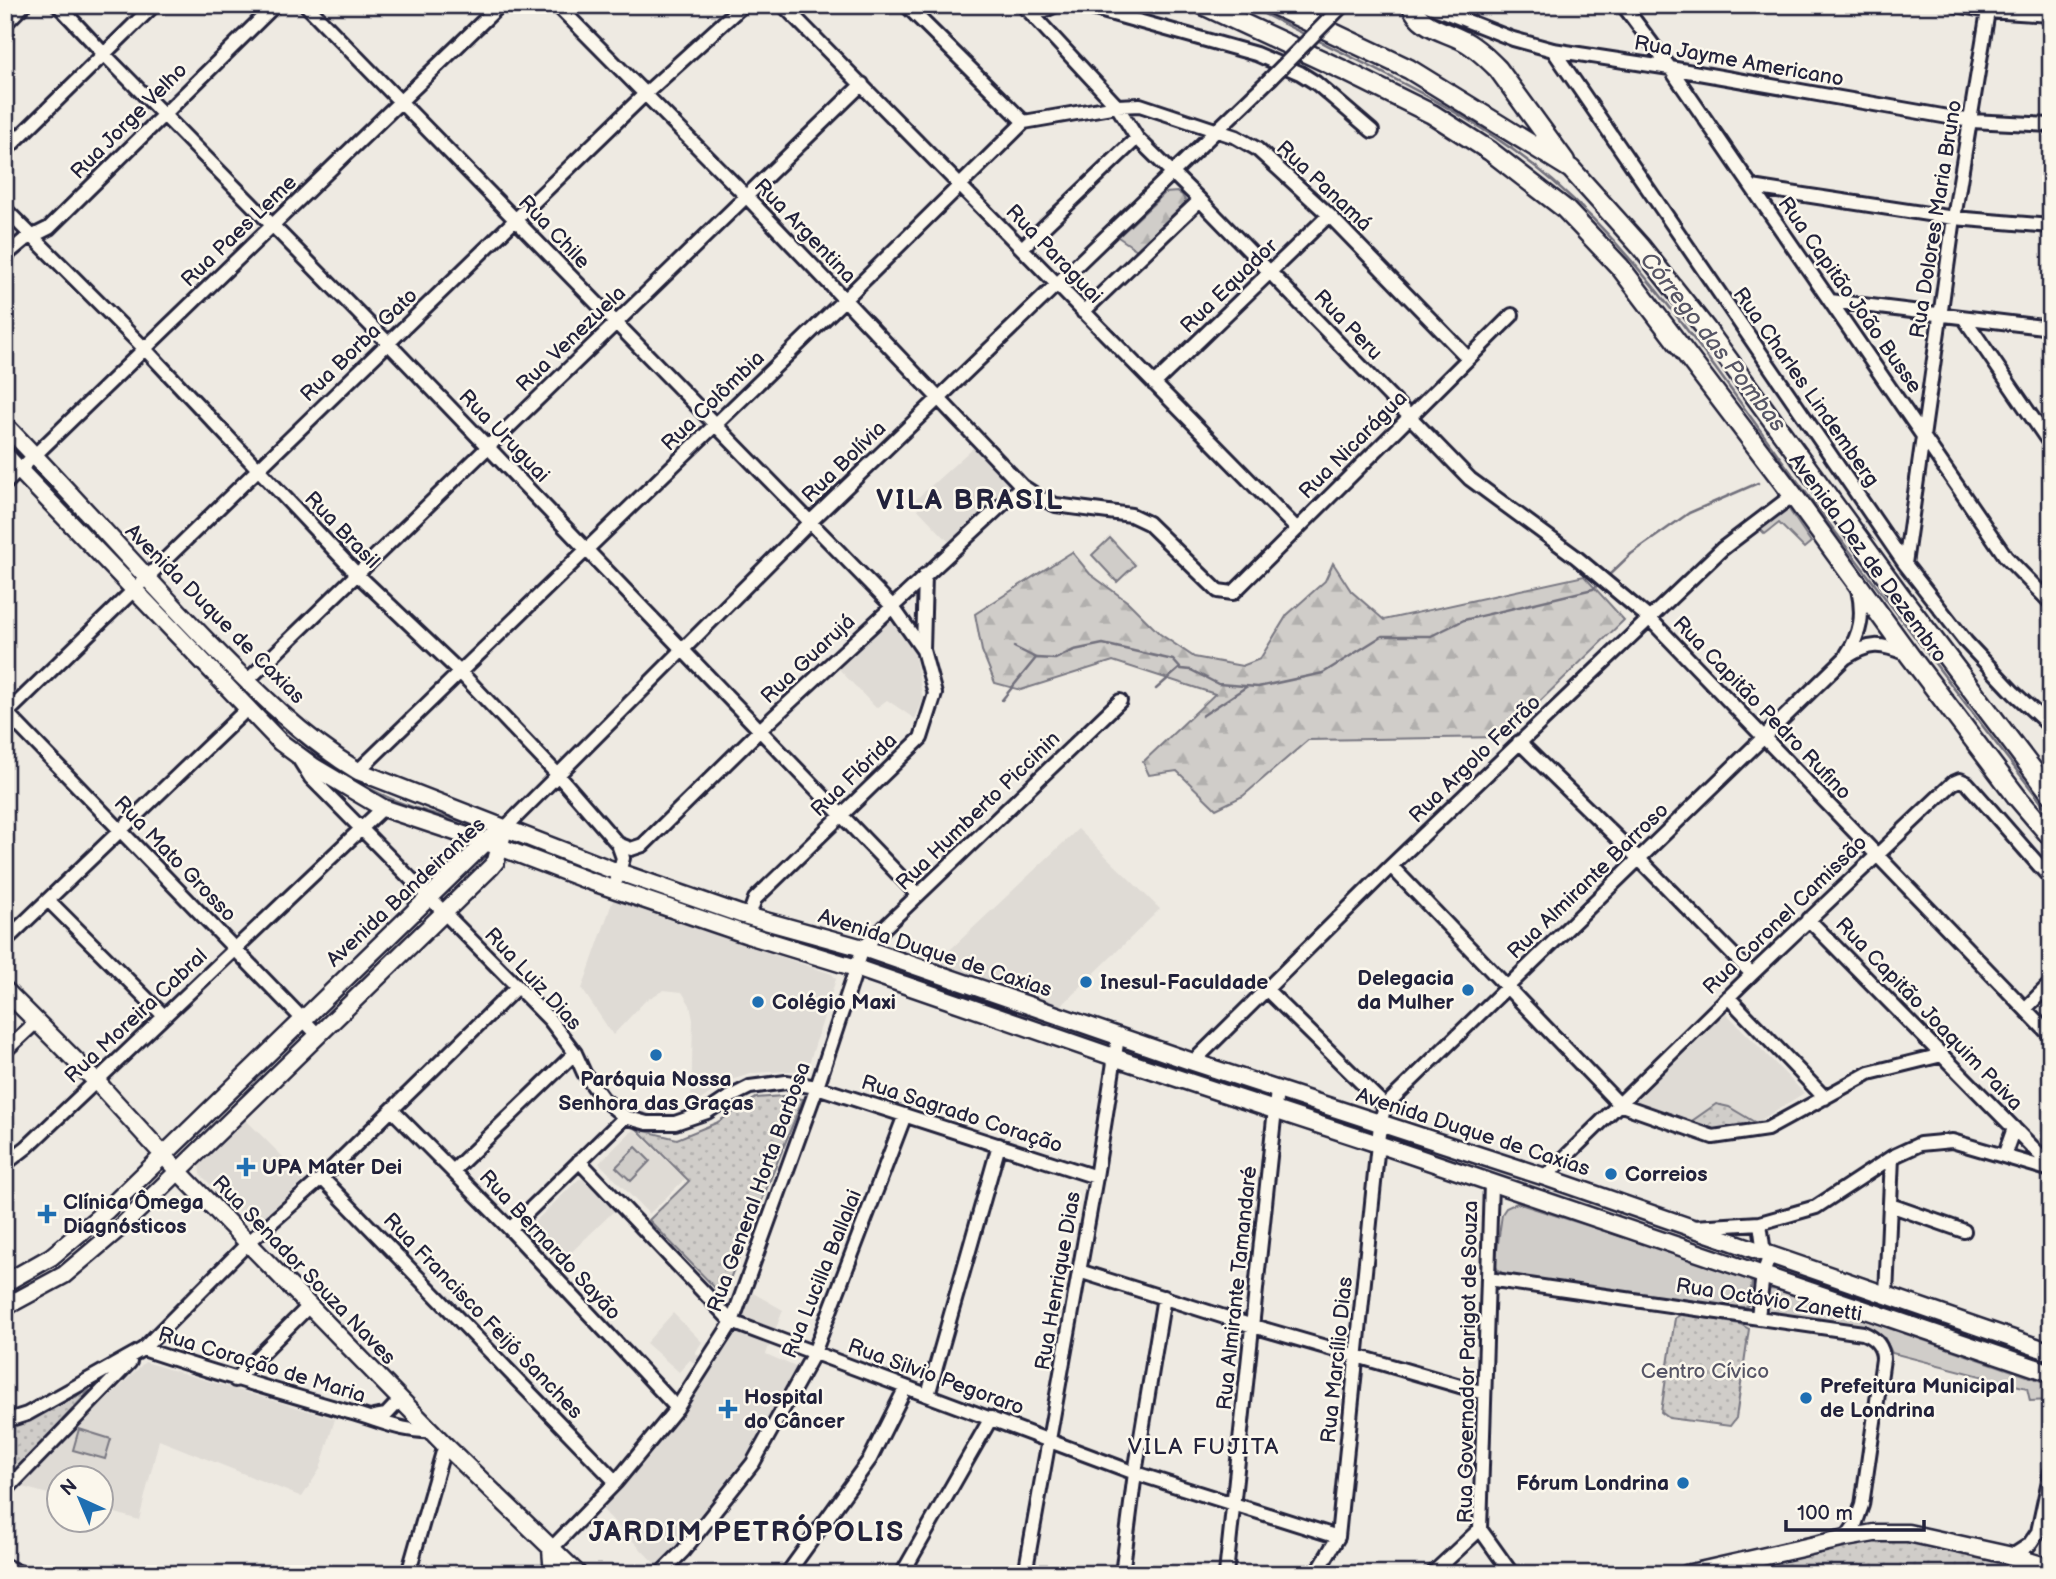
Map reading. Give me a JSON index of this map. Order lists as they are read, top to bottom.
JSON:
{
  "streets": {
    "highway": ["Avenida Dez de Dezembro"],
    "main road": ["Avenida Duque de Caxias", "Avenida Bandeirantes", "Rua Senador Souza Naves"],
    "street": [
      "Rua Jayme Americano",
      "Rua Jorge Velho",
      "Rua Panamá",
      "Rua Dolores Maria Bruno",
      "Rua Paes Leme",
      "Rua Argentina",
      "Rua Chile",
      "Rua Paraguai",
      "Rua Equador",
      "Rua Capitão João Busse",
      "Rua Peru",
      "Rua Venezuela",
      "Rua Borba Gato",
      "Rua Charles Lindemberg",
      "Rua Colômbia",
      "Rua Uruguai",
      "Rua Nicarágua",
      "Rua Bolívia",
      "Rua Brasil",
      "Rua Guarujá",
      "Rua Capitão Pedro Rufino",
      "Rua Argolo Ferrão",
      "Rua Flórida",
      "Rua Humberto Piccinin",
      "Rua Mato Grosso",
      "Rua Almirante Barroso",
      "Rua Coronel Camissão",
      "Rua Luiz Dias",
      "Rua Capitão Joaquim Paiva",
      "Rua Moreira Cabral",
      "Rua Sagrado Coração",
      "Rua General Horta Barbosa",
      "Rua Bernardo Sayão",
      "Rua Lucilla Ballalai",
      "Rua Henrique Dias",
      "Rua Almirante Tamandaré",
      "Rua Octávio Zanetti",
      "Rua Francisco Feijó Sanches",
      "Rua Marcílio Dias",
      "Rua Governador Parigot de Souza",
      "Rua Coração de Maria",
      "Rua Silvio Pegoraro"
    ]
  },
  "crossings": [
    ["Rua Jayme Americano", "Rua Dolores Maria Bruno"],
    ["Rua Jayme Americano", "Rua Capitão João Busse"],
    ["Rua Jayme Americano", "Rua Charles Lindemberg"],
    ["Rua Jorge Velho", "Rua Uruguai"],
    ["Rua Jorge Velho", "Rua Brasil"],
    ["Rua Panamá", "Rua Equador"],
    ["Rua Panamá", "Rua Peru"],
    ["Rua Panamá", "Rua Nicarágua"],
    ["Rua Panamá", "Rua Bolívia"],
    ["Rua Dolores Maria Bruno", "Rua Capitão João Busse"],
    ["Rua Dolores Maria Bruno", "Rua Charles Lindemberg"],
    ["Rua Paes Leme", "Rua Chile"],
    ["Rua Paes Leme", "Rua Uruguai"],
    ["Rua Paes Leme", "Rua Brasil"],
    ["Rua Paes Leme", "Avenida Duque de Caxias"],
    ["Rua Argentina", "Rua Venezuela"],
    ["Rua Argentina", "Rua Borba Gato"],
    ["Rua Argentina", "Rua Colômbia"],
    ["Rua Argentina", "Rua Nicarágua"],
    ["Rua Argentina", "Rua Bolívia"],
    ["Rua Argentina", "Rua Guarujá"],
    ["Rua Chile", "Rua Venezuela"],
    ["Rua Chile", "Rua Borba Gato"],
    ["Rua Chile", "Rua Colômbia"],
    ["Rua Chile", "Rua Bolívia"],
    ["Rua Chile", "Rua Guarujá"],
    ["Rua Chile", "Rua Flórida"],
    ["Rua Paraguai", "Rua Equador"],
    ["Rua Paraguai", "Rua Venezuela"],
    ["Rua Paraguai", "Rua Colômbia"],
    ["Rua Paraguai", "Rua Nicarágua"],
    ["Rua Paraguai", "Rua Bolívia"],
    ["Rua Equador", "Rua Peru"],
    ["Rua Peru", "Rua Nicarágua"],
    ["Rua Peru", "Rua Bolívia"],
    ["Rua Peru", "Rua Capitão Pedro Rufino"],
    ["Rua Peru", "Rua Argolo Ferrão"],
    ["Rua Venezuela", "Rua Uruguai"],
    ["Rua Venezuela", "Rua Brasil"],
    ["Rua Venezuela", "Avenida Duque de Caxias"],
    ["Rua Borba Gato", "Rua Uruguai"],
    ["Rua Borba Gato", "Rua Brasil"],
    ["Rua Borba Gato", "Avenida Duque de Caxias"],
    ["Rua Borba Gato", "Rua Mato Grosso"],
    ["Rua Colômbia", "Rua Uruguai"],
    ["Rua Colômbia", "Rua Brasil"],
    ["Rua Colômbia", "Avenida Duque de Caxias"],
    ["Rua Uruguai", "Rua Bolívia"],
    ["Rua Uruguai", "Rua Guarujá"],
    ["Rua Uruguai", "Rua Flórida"],
    ["Rua Uruguai", "Rua Humberto Piccinin"],
    ["Rua Bolívia", "Rua Brasil"],
    ["Rua Bolívia", "Avenida Duque de Caxias"],
    ["Rua Bolívia", "Avenida Bandeirantes"],
    ["Rua Brasil", "Rua Guarujá"],
    ["Avenida Dez de Dezembro", "Rua Argolo Ferrão"],
    ["Avenida Dez de Dezembro", "Rua Almirante Barroso"],
    ["Avenida Duque de Caxias", "Rua Argolo Ferrão"],
    ["Avenida Duque de Caxias", "Rua Flórida"],
    ["Avenida Duque de Caxias", "Rua Humberto Piccinin"],
    ["Avenida Duque de Caxias", "Rua Almirante Barroso"],
    ["Avenida Duque de Caxias", "Avenida Bandeirantes"],
    ["Avenida Duque de Caxias", "Rua Coronel Camissão"],
    ["Avenida Duque de Caxias", "Rua Luiz Dias"],
    ["Avenida Duque de Caxias", "Rua Moreira Cabral"],
    ["Avenida Duque de Caxias", "Rua General Horta Barbosa"],
    ["Avenida Duque de Caxias", "Rua Henrique Dias"],
    ["Avenida Duque de Caxias", "Rua Almirante Tamandaré"],
    ["Avenida Duque de Caxias", "Rua Marcílio Dias"],
    ["Avenida Duque de Caxias", "Rua Governador Parigot de Souza"],
    ["Rua Guarujá", "Rua Flórida"],
    ["Rua Capitão Pedro Rufino", "Rua Argolo Ferrão"],
    ["Rua Capitão Pedro Rufino", "Rua Almirante Barroso"],
    ["Rua Capitão Pedro Rufino", "Rua Coronel Camissão"],
    ["Rua Humberto Piccinin", "Rua General Horta Barbosa"],
    ["Rua Mato Grosso", "Avenida Bandeirantes"],
    ["Rua Mato Grosso", "Rua Moreira Cabral"],
    ["Rua Almirante Barroso", "Rua Marcílio Dias"],
    ["Avenida Bandeirantes", "Rua Luiz Dias"],
    ["Avenida Bandeirantes", "Rua Senador Souza Naves"],
    ["Rua Coronel Camissão", "Rua Capitão Joaquim Paiva"],
    ["Rua Luiz Dias", "Rua Moreira Cabral"],
    ["Rua Moreira Cabral", "Rua Senador Souza Naves"],
    ["Rua Sagrado Coração", "Rua General Horta Barbosa"],
    ["Rua Sagrado Coração", "Rua Lucilla Ballalai"],
    ["Rua Sagrado Coração", "Rua Henrique Dias"],
    ["Rua General Horta Barbosa", "Rua Bernardo Sayão"],
    ["Rua General Horta Barbosa", "Rua Senador Souza Naves"],
    ["Rua General Horta Barbosa", "Rua Francisco Feijó Sanches"],
    ["Rua General Horta Barbosa", "Rua Silvio Pegoraro"],
    ["Rua Senador Souza Naves", "Rua Coração de Maria"],
    ["Rua Lucilla Ballalai", "Rua Silvio Pegoraro"],
    ["Rua Henrique Dias", "Rua Silvio Pegoraro"],
    ["Rua Almirante Tamandaré", "Rua Silvio Pegoraro"],
    ["Rua Octávio Zanetti", "Rua Governador Parigot de Souza"],
    ["Rua Marcílio Dias", "Rua Silvio Pegoraro"]
  ],
  "districts": ["VILA BRASIL", "VILA FUJITA", "JARDIM PETRÓPOLIS"],
  "water": ["Córrego das Pombas"],
  "parks": ["Centro Cívico"],
  "places": {
    "other": [
      "Inesul-Faculdade",
      "Delegacia da Mulher",
      "Colégio Maxi",
      "Paróquia Nossa Senhora das Graças",
      "Correios",
      "Prefeitura Municipal de Londrina",
      "Fórum Londrina"
    ],
    "health": ["UPA Mater Dei", "Clínica Ômega Diagnósticos", "Hospital do Câncer"]
  },
  "scale_bar": "100 m",
  "north": "top left"
}
